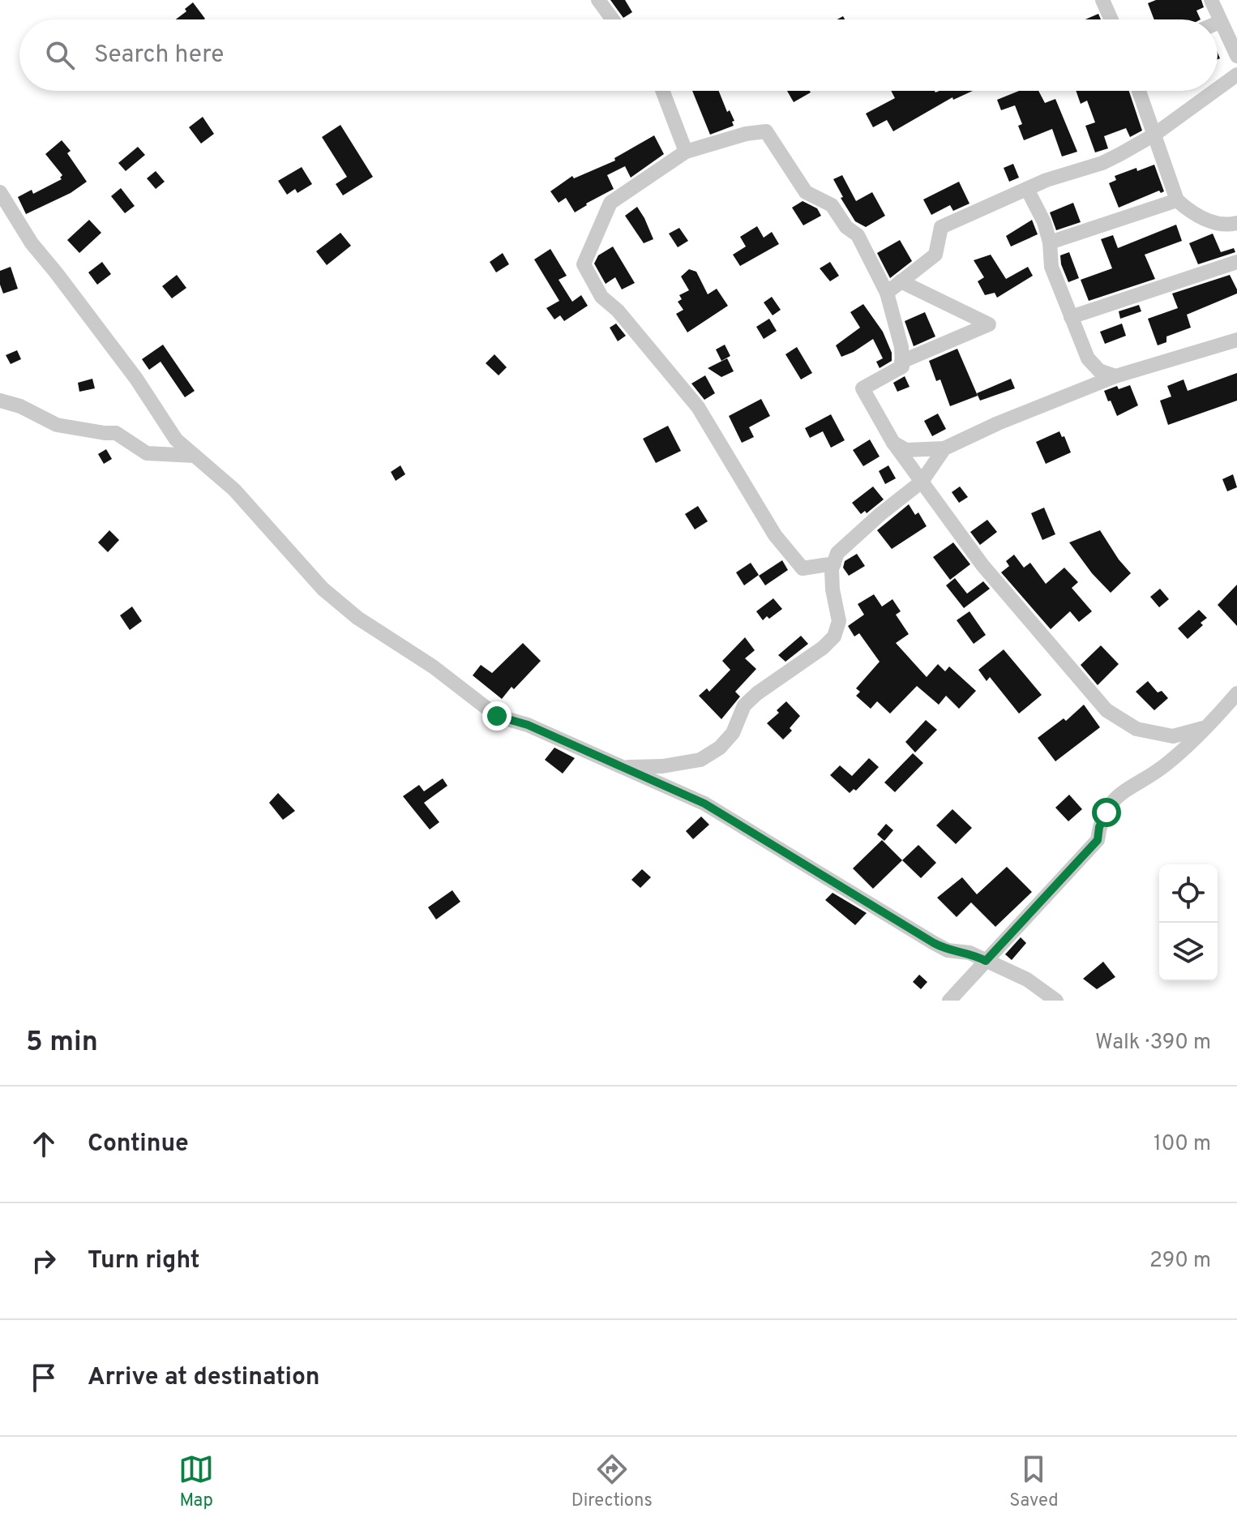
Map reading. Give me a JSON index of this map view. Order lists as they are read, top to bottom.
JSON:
{
  "page": {
    "search": "Search here",
    "heading": ["5 min", "Walk · 390 m"],
    "list": [
      ["Continue", "100 m"],
      ["Turn right", "290 m"],
      "Arrive at destination"
    ],
    "nav": ["Map", "Directions", "Saved"]
  }
}
